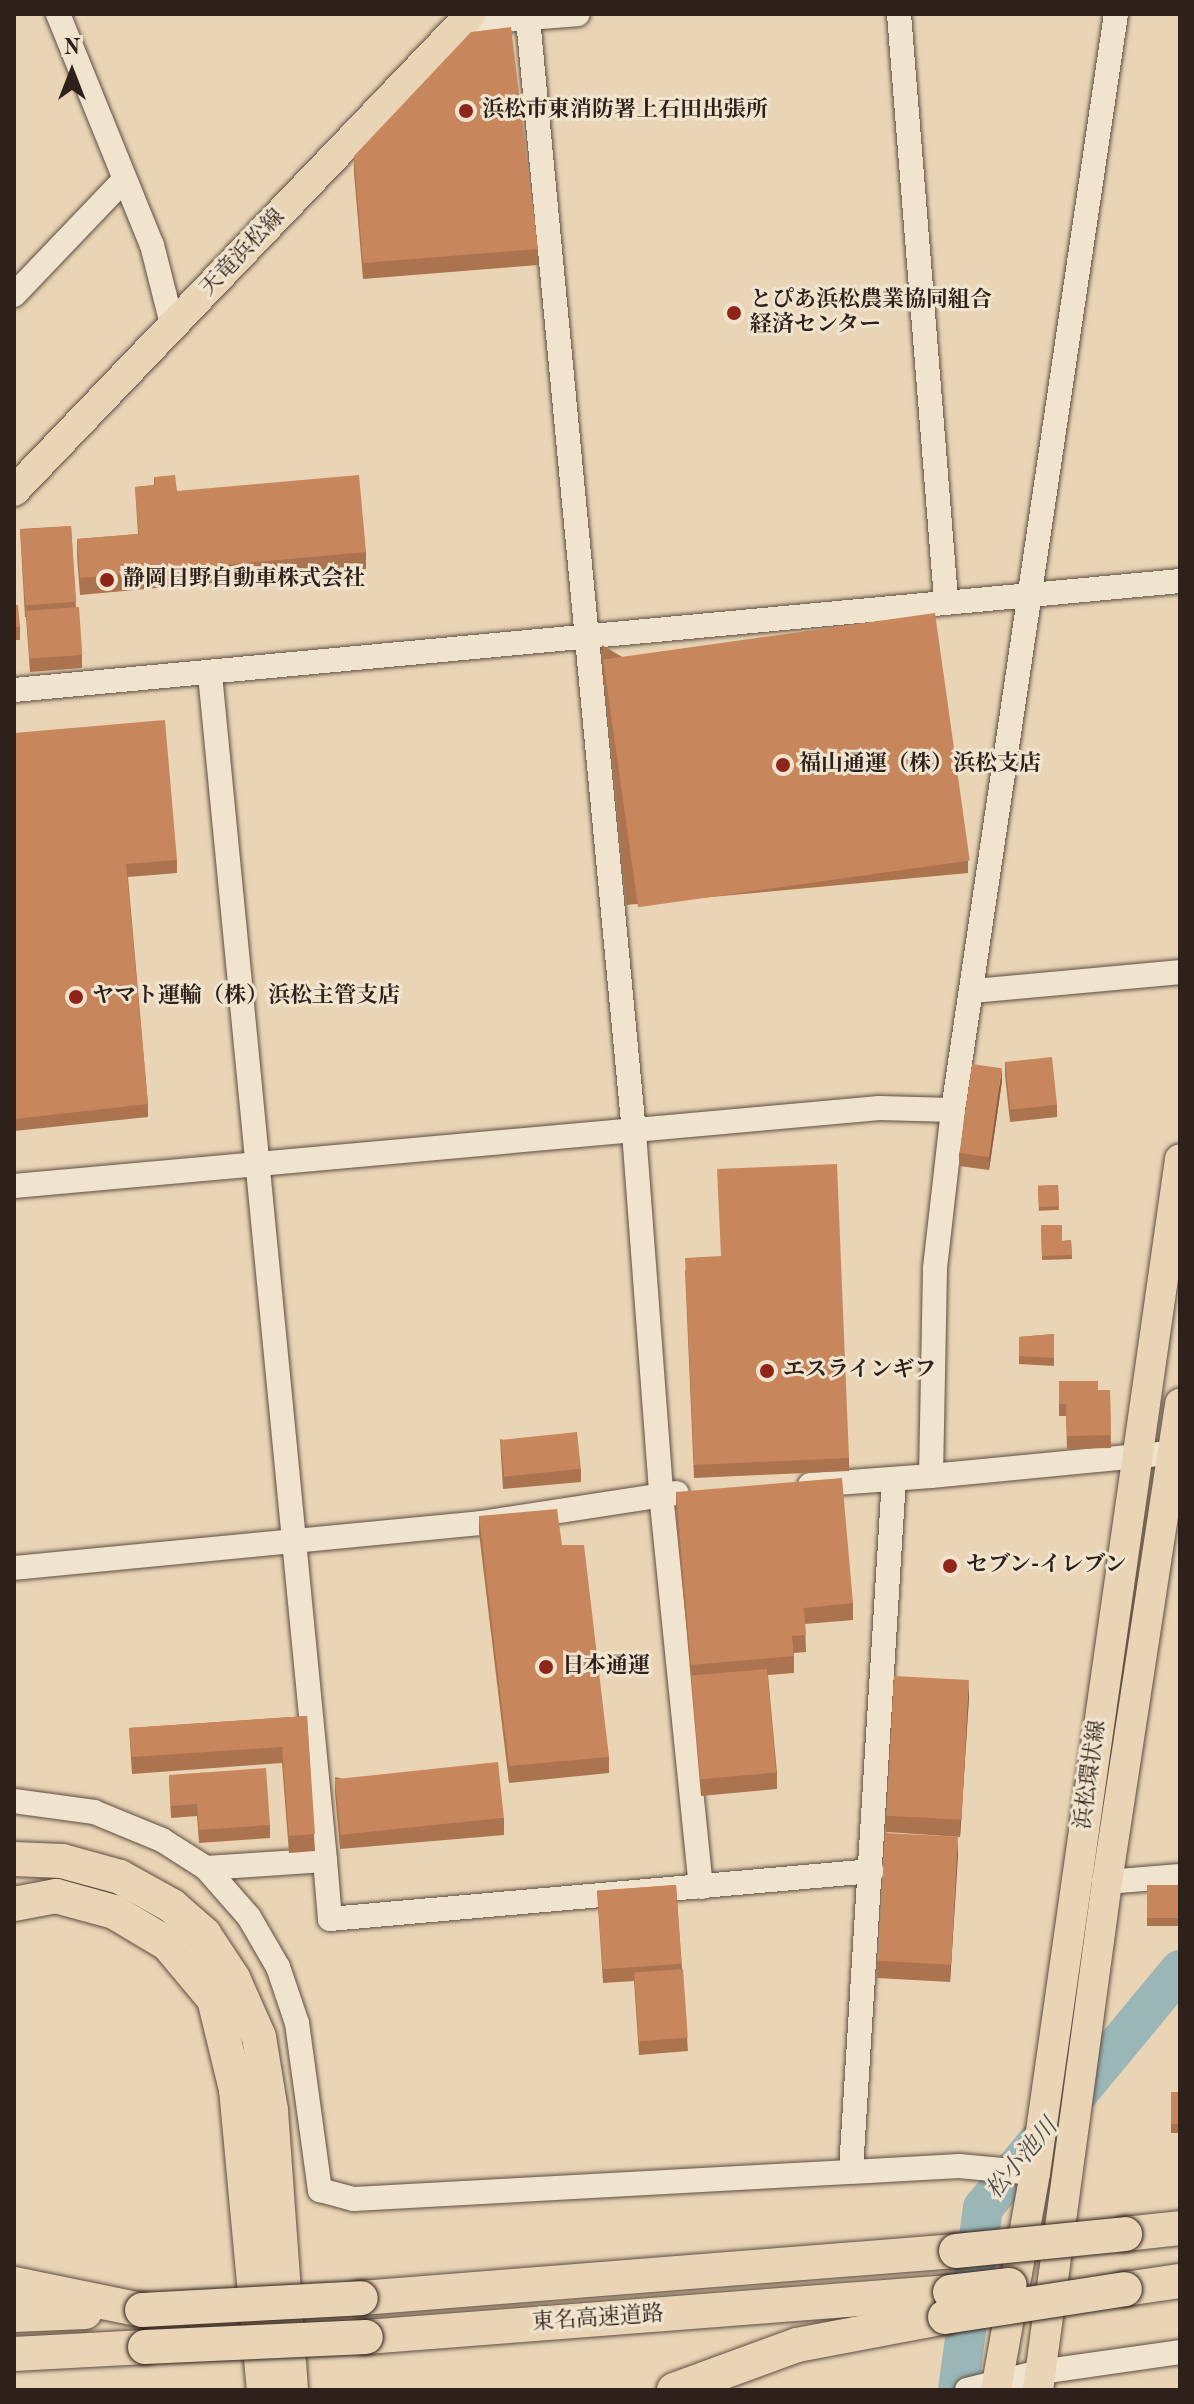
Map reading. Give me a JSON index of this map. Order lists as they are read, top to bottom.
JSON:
{
  "streets": {
    "highway": ["東名高速道路"],
    "main road": ["天竜浜松線", "浜松環状線"]
  },
  "water": ["松小池川"],
  "places": [
    "浜松市東消防署上石田出張所",
    "とぴあ浜松農業協同組合 経済センター",
    "静岡日野自動車株式会社",
    "福山通運（株）浜松支店",
    "ヤマト運輸（株）浜松主管支店",
    "エスラインギフ",
    "セブン-イレブン",
    "日本通運"
  ],
  "north": "top"
}
